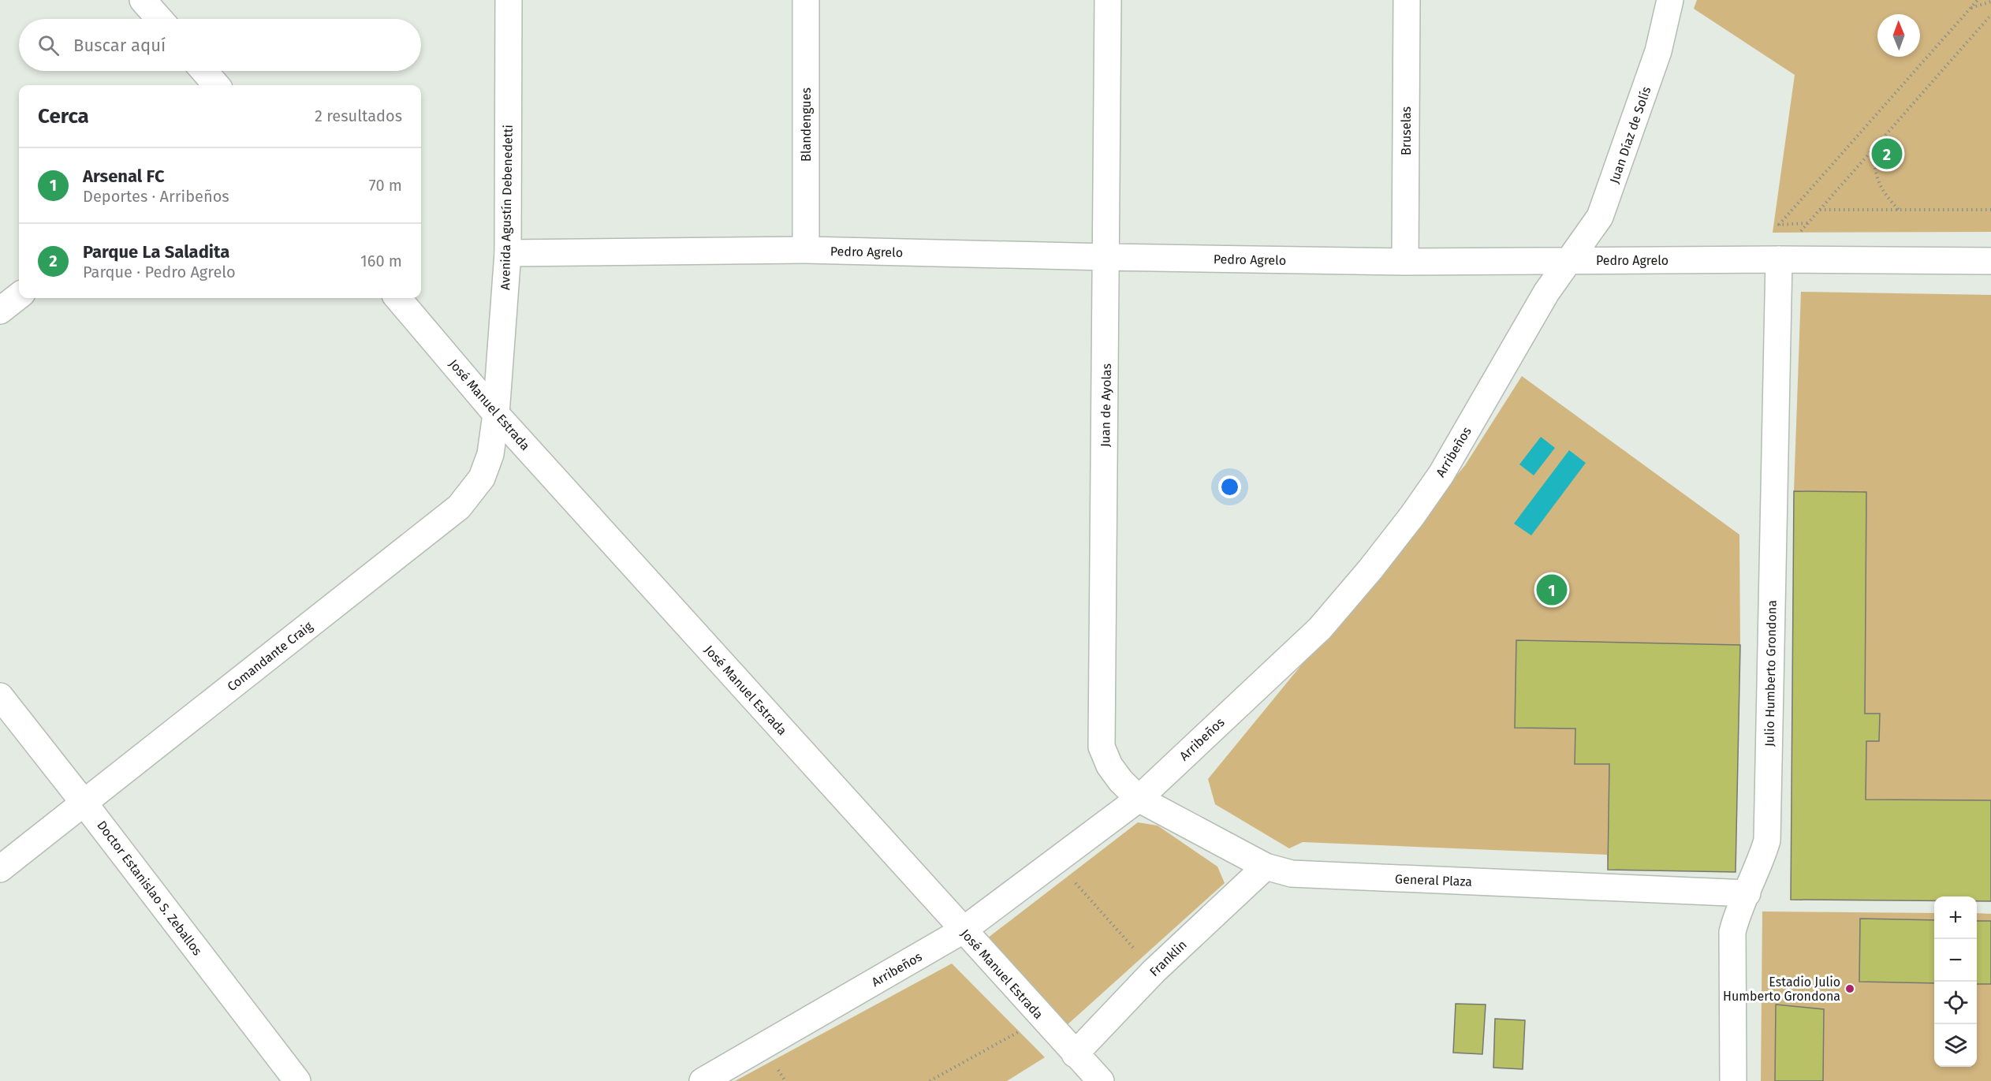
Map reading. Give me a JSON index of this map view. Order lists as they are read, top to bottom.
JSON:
{
  "streets": {
    "street": [
      "Blandengues",
      "Bruselas",
      "Juan Díaz de Solís",
      "Avenida Agustín Debenedetti",
      "Pedro Agrelo",
      "José Manuel Estrada",
      "Juan de Ayolas",
      "Arribeños",
      "Comandante Craig",
      "Julio Humberto Grondona",
      "General Plaza",
      "Doctor Estanislao S. Zeballos",
      "Franklin"
    ]
  },
  "crossings": [
    ["Blandengues", "Pedro Agrelo"],
    ["Bruselas", "Pedro Agrelo"],
    ["Juan Díaz de Solís", "Pedro Agrelo"],
    ["Juan Díaz de Solís", "Arribeños"],
    ["Avenida Agustín Debenedetti", "Pedro Agrelo"],
    ["Avenida Agustín Debenedetti", "José Manuel Estrada"],
    ["Avenida Agustín Debenedetti", "Comandante Craig"],
    ["Pedro Agrelo", "Juan de Ayolas"],
    ["Pedro Agrelo", "Arribeños"],
    ["Pedro Agrelo", "Julio Humberto Grondona"],
    ["José Manuel Estrada", "Arribeños"],
    ["José Manuel Estrada", "Comandante Craig"],
    ["José Manuel Estrada", "Franklin"],
    ["Juan de Ayolas", "Arribeños"],
    ["Juan de Ayolas", "General Plaza"],
    ["Arribeños", "General Plaza"],
    ["Comandante Craig", "Doctor Estanislao S. Zeballos"],
    ["Julio Humberto Grondona", "General Plaza"],
    ["General Plaza", "Franklin"]
  ],
  "places": ["Estadio Julio Humberto Grondona"],
  "north": "top",
  "page": {
    "search": "Buscar aquí",
    "heading": ["Cerca", "2 resultados"],
    "pins": ["2", "1"],
    "list": [
      {
        "mark": "1",
        "name": "Arsenal FC",
        "note": "Deportes · Arribeños",
        "value": "70 m"
      },
      {
        "mark": "2",
        "name": "Parque La Saladita",
        "note": "Parque · Pedro Agrelo",
        "value": "160 m"
      }
    ],
    "map_buttons": ["+", "−"]
  }
}
